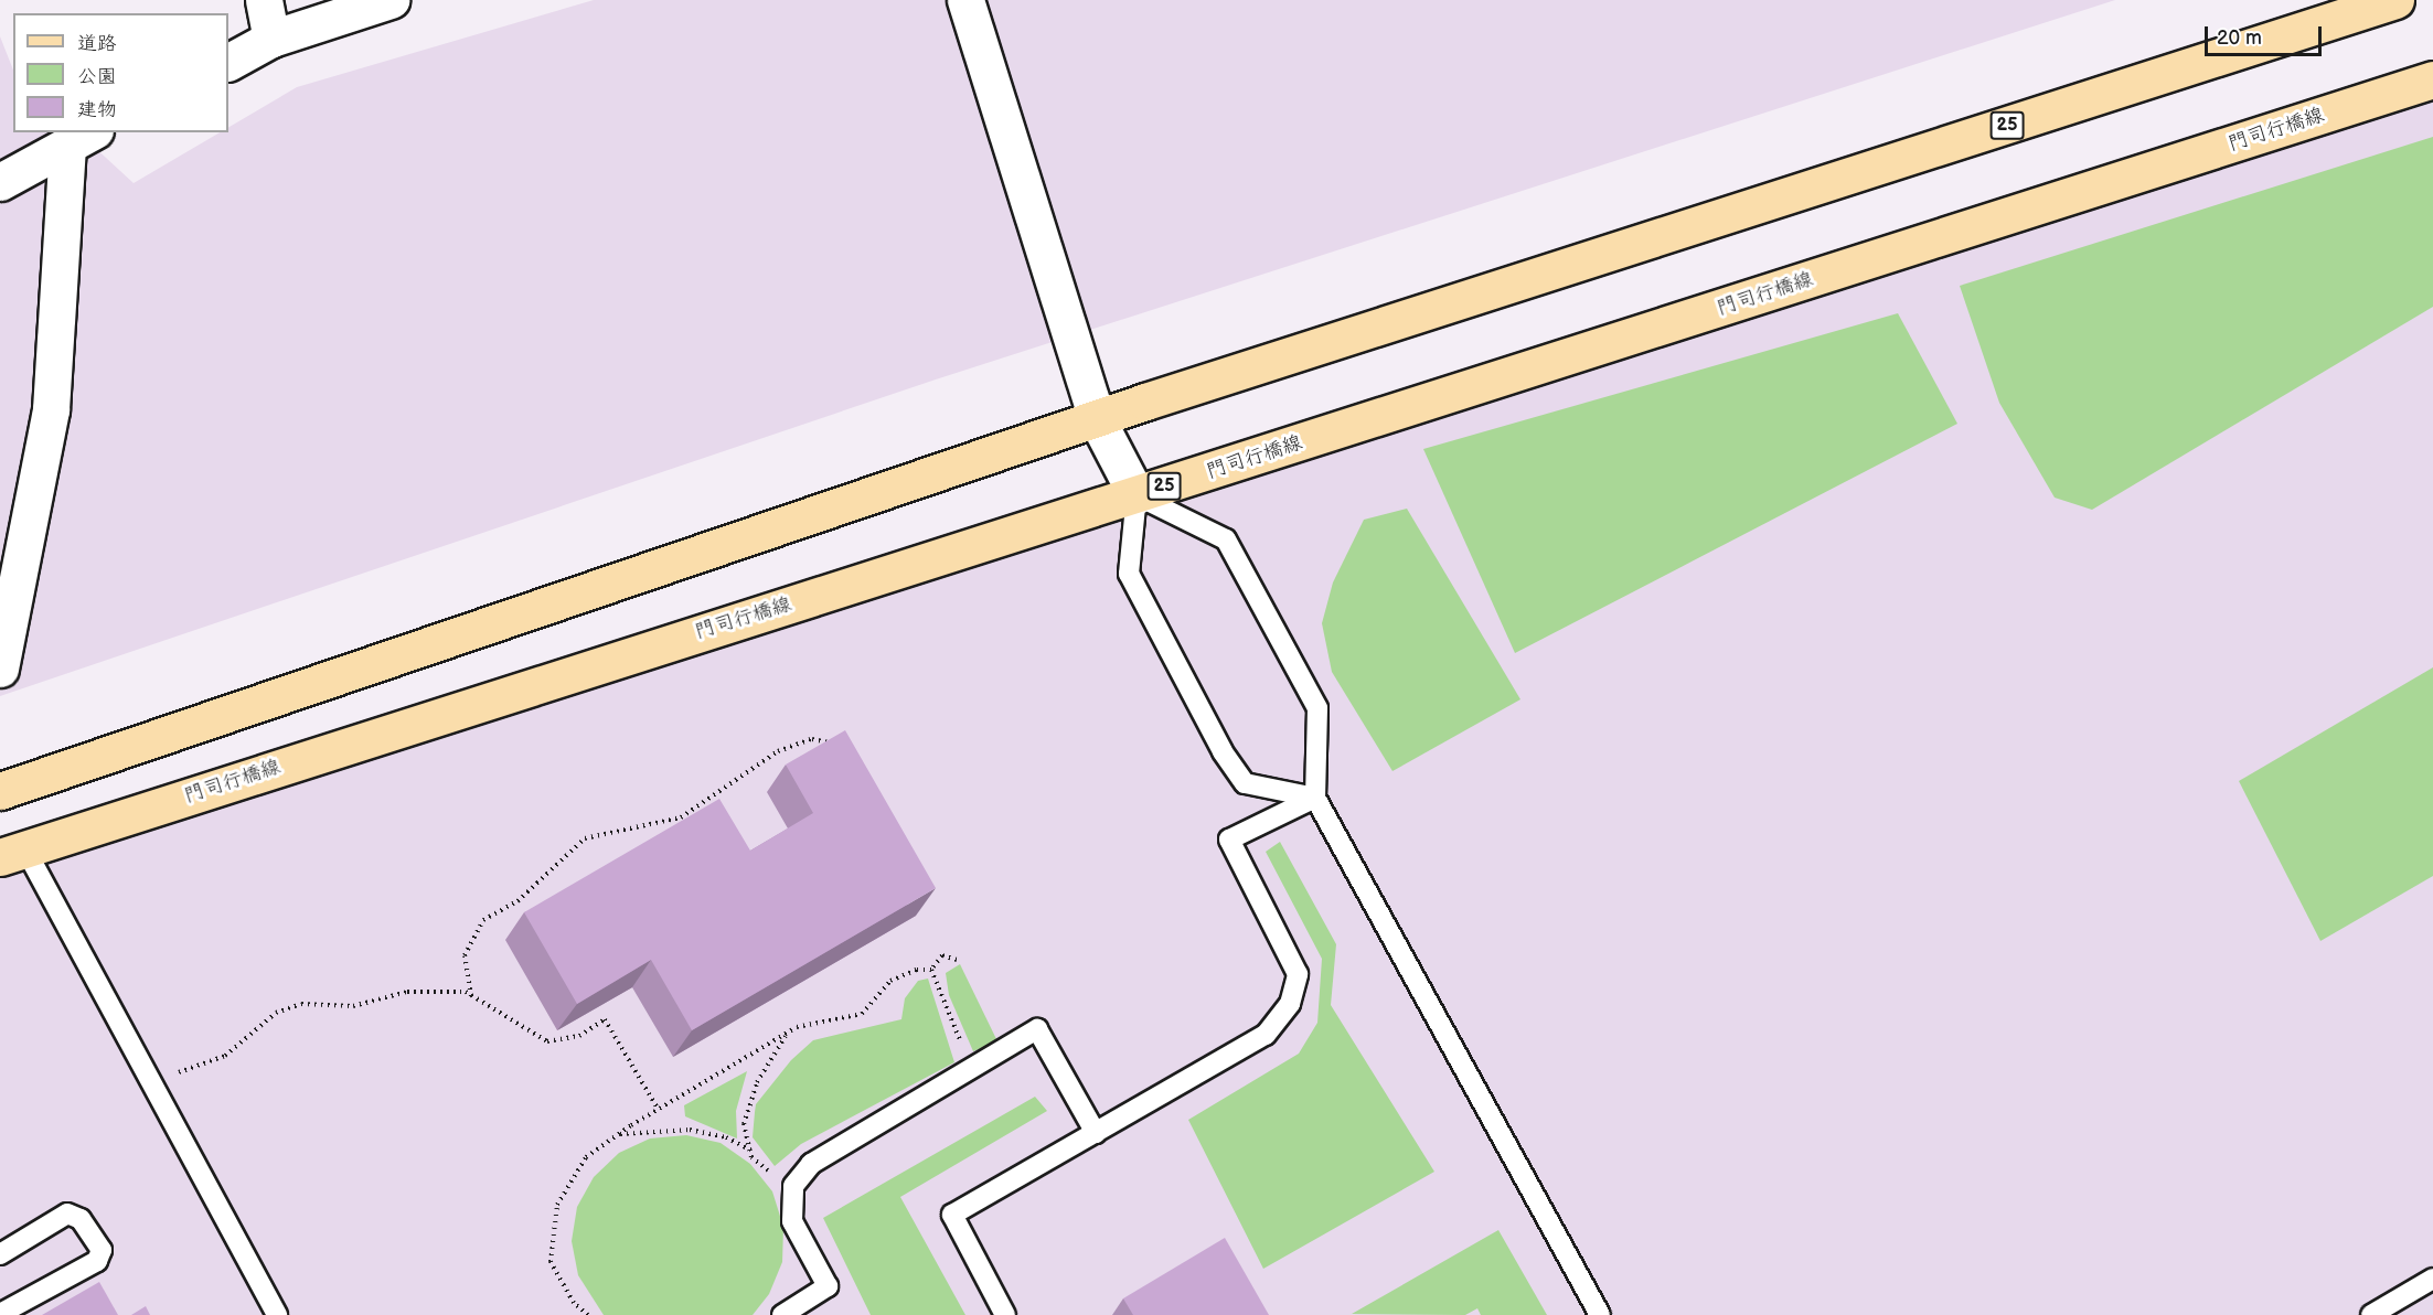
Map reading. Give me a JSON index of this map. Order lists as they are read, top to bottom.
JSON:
{
  "streets": {
    "main road": ["25", "門司行橋線"]
  },
  "legend": ["道路", "公園", "建物"],
  "scale_bar": "20 m"
}
